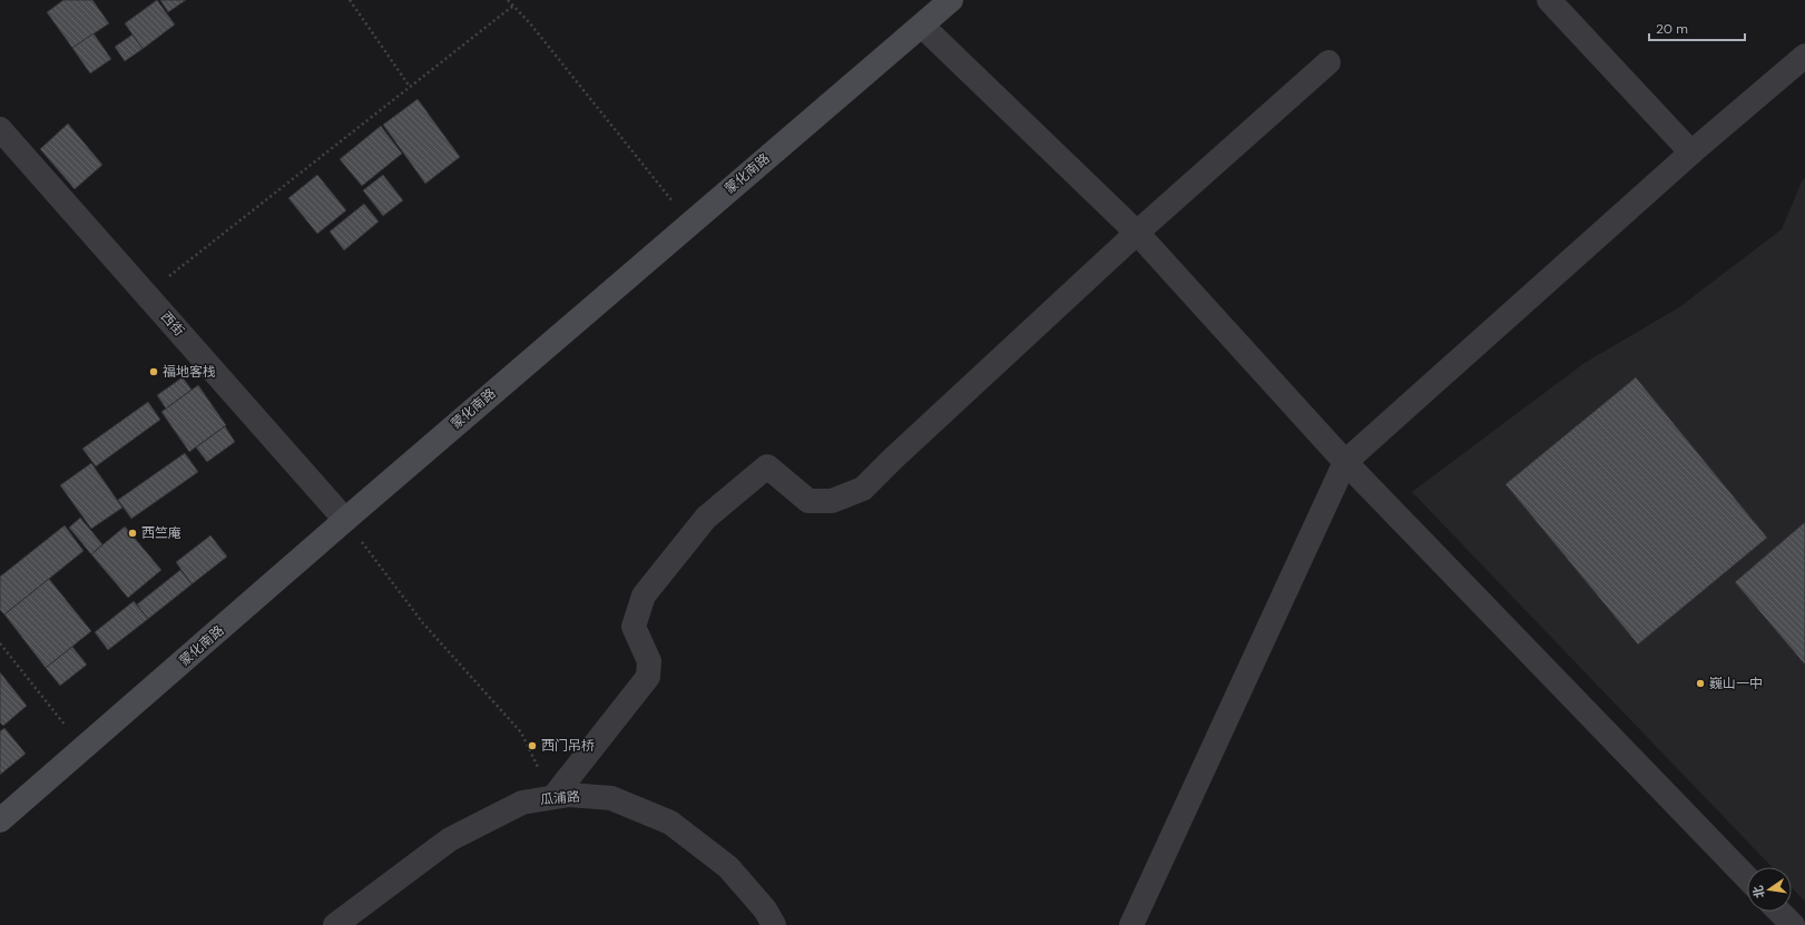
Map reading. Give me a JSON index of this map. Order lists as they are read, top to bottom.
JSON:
{
  "streets": {
    "main road": ["蒙化南路"],
    "street": ["西街", "瓜浦路"]
  },
  "crossings": [
    ["蒙化南路", "西街"]
  ],
  "places": [
    "福地客栈",
    "西竺庵",
    "巍山一中",
    "西门吊桥"
  ],
  "scale_bar": "20 m",
  "north": "left"
}
